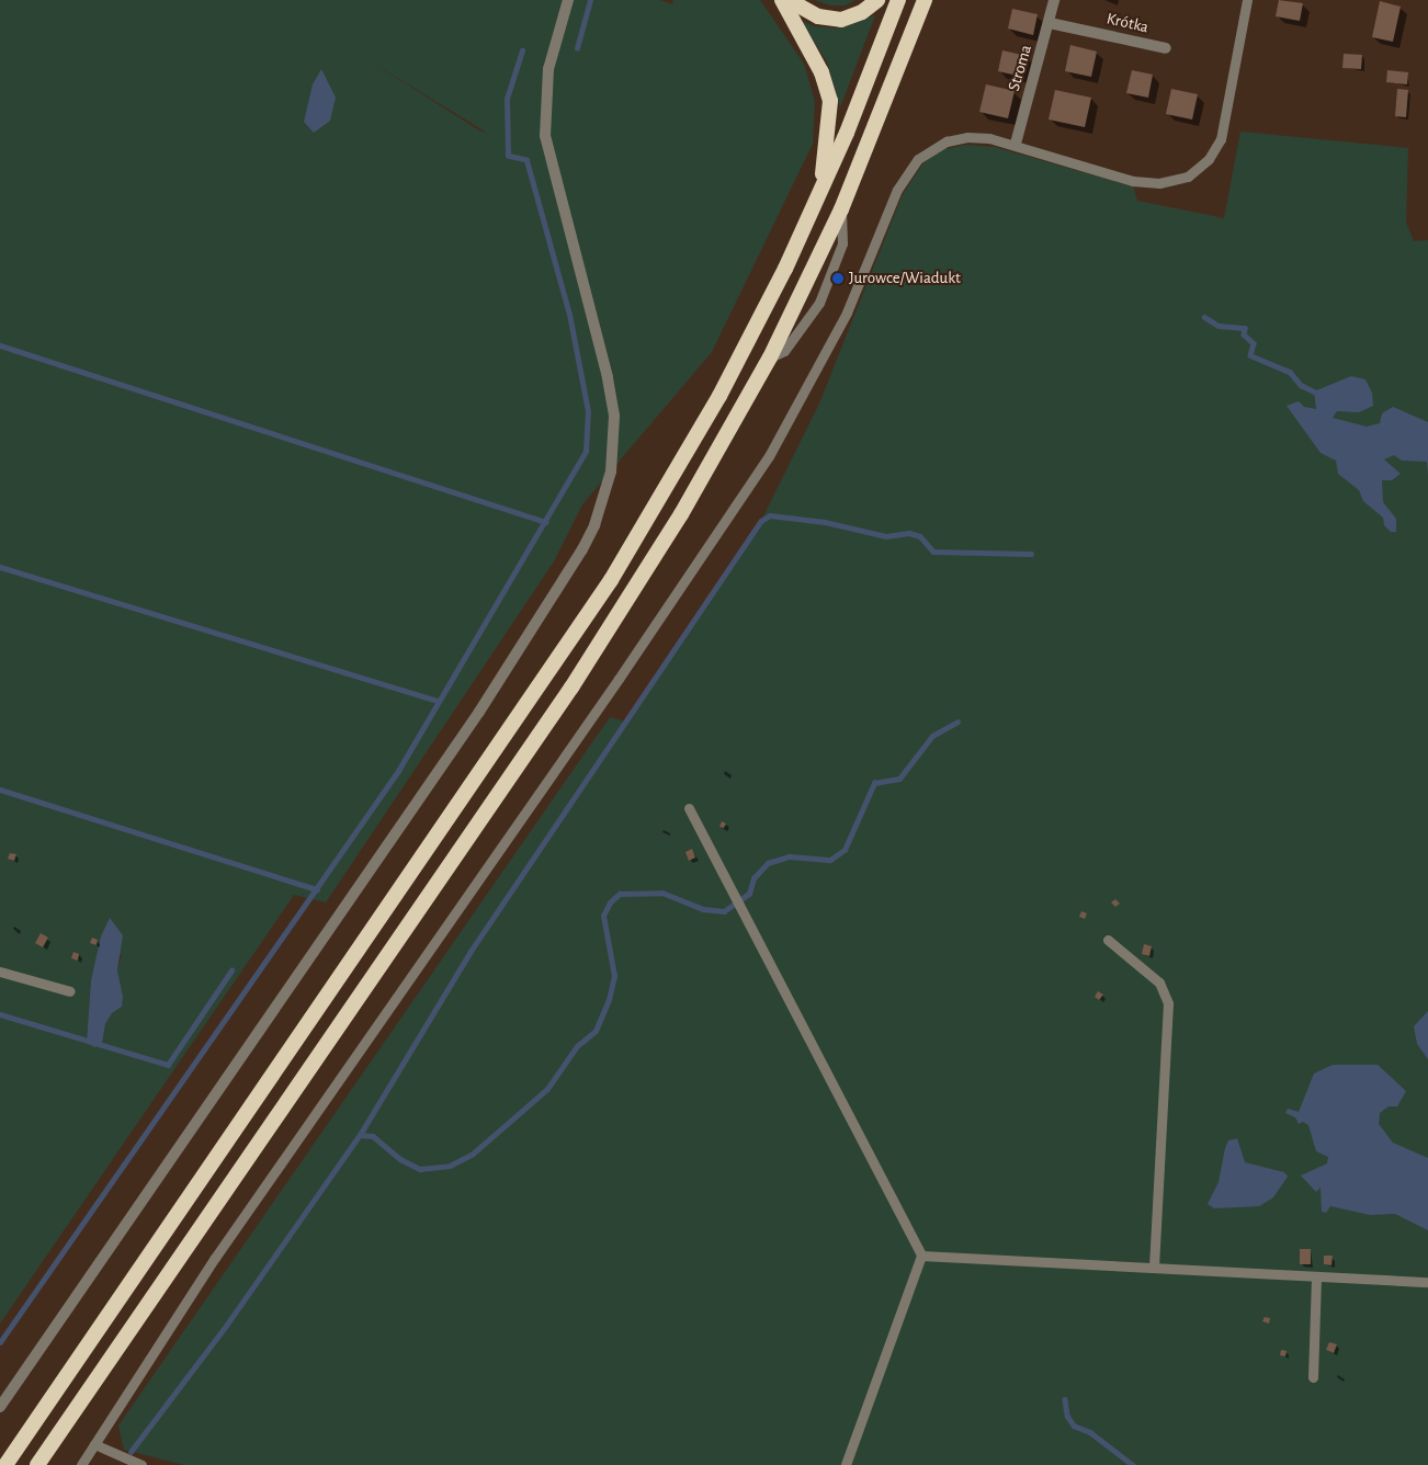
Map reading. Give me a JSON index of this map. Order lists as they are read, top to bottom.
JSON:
{
  "streets": {
    "street": ["Krótka", "Stroma"]
  },
  "crossings": [
    ["Krótka", "Stroma"]
  ],
  "places": ["Jurowce/Wiadukt"]
}
